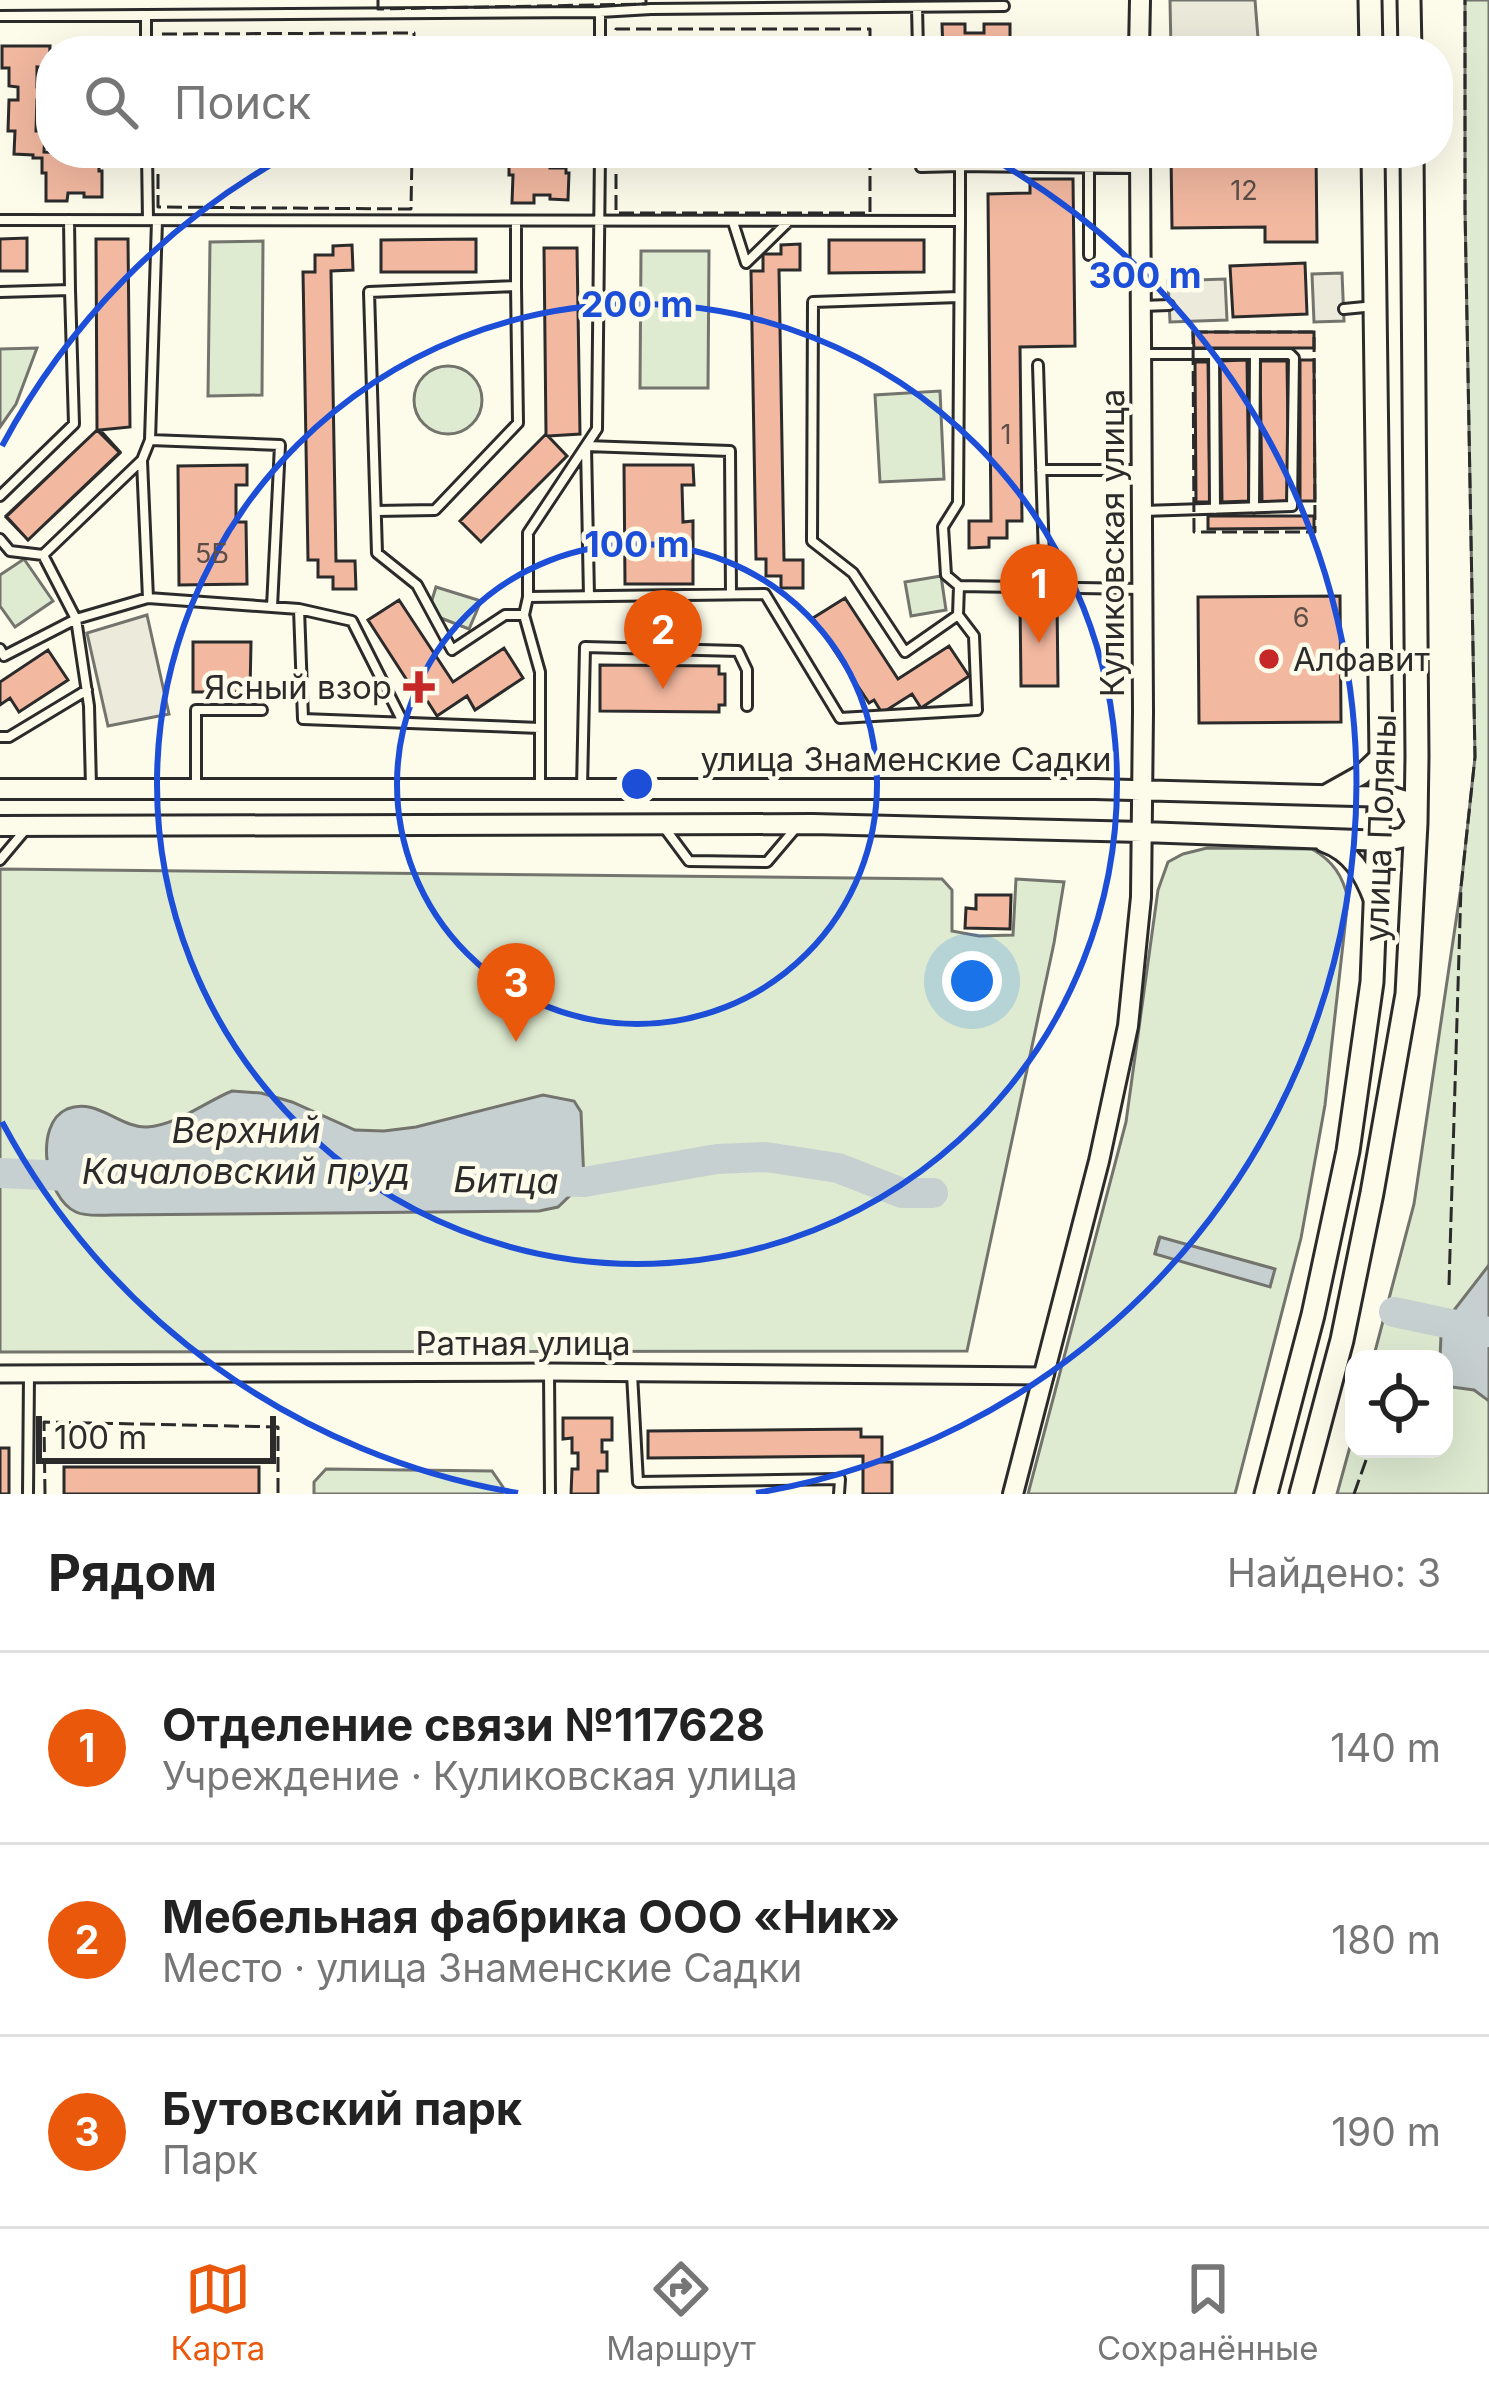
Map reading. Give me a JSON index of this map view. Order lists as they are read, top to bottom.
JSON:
{
  "streets": {
    "main road": ["улица Поляны"],
    "street": ["Куликовская улица", "улица Знаменские Садки", "Ратная улица"]
  },
  "crossings": [
    ["Куликовская улица", "улица Знаменские Садки"],
    ["Куликовская улица", "Ратная улица"],
    ["улица Знаменские Садки", "улица Поляны"]
  ],
  "water": ["Верхний Качаловский пруд", "Битца"],
  "places": {
    "other": ["Алфавит"],
    "health": ["Ясный взор"]
  },
  "house_numbers": [
    "12",
    "1",
    "5Б",
    "6"
  ],
  "scale_bar": "100 m",
  "page": {
    "search": "Поиск",
    "pins": ["1", "2", "3"],
    "scale": "100 m",
    "heading": ["Рядом", "Найдено: 3"],
    "list": [
      {
        "mark": "1",
        "name": "Отделение связи №117628",
        "note": "Учреждение · Куликовская улица",
        "value": "140 m"
      },
      {
        "mark": "2",
        "name": "Мебельная фабрика ООО «Ник»",
        "note": "Место · улица Знаменские Садки",
        "value": "180 m"
      },
      {
        "mark": "3",
        "name": "Бутовский парк",
        "note": "Парк",
        "value": "190 m"
      }
    ],
    "nav": ["Карта", "Маршрут", "Сохранённые"]
  },
  "rings": ["300 m", "200 m", "100 m"]
}
